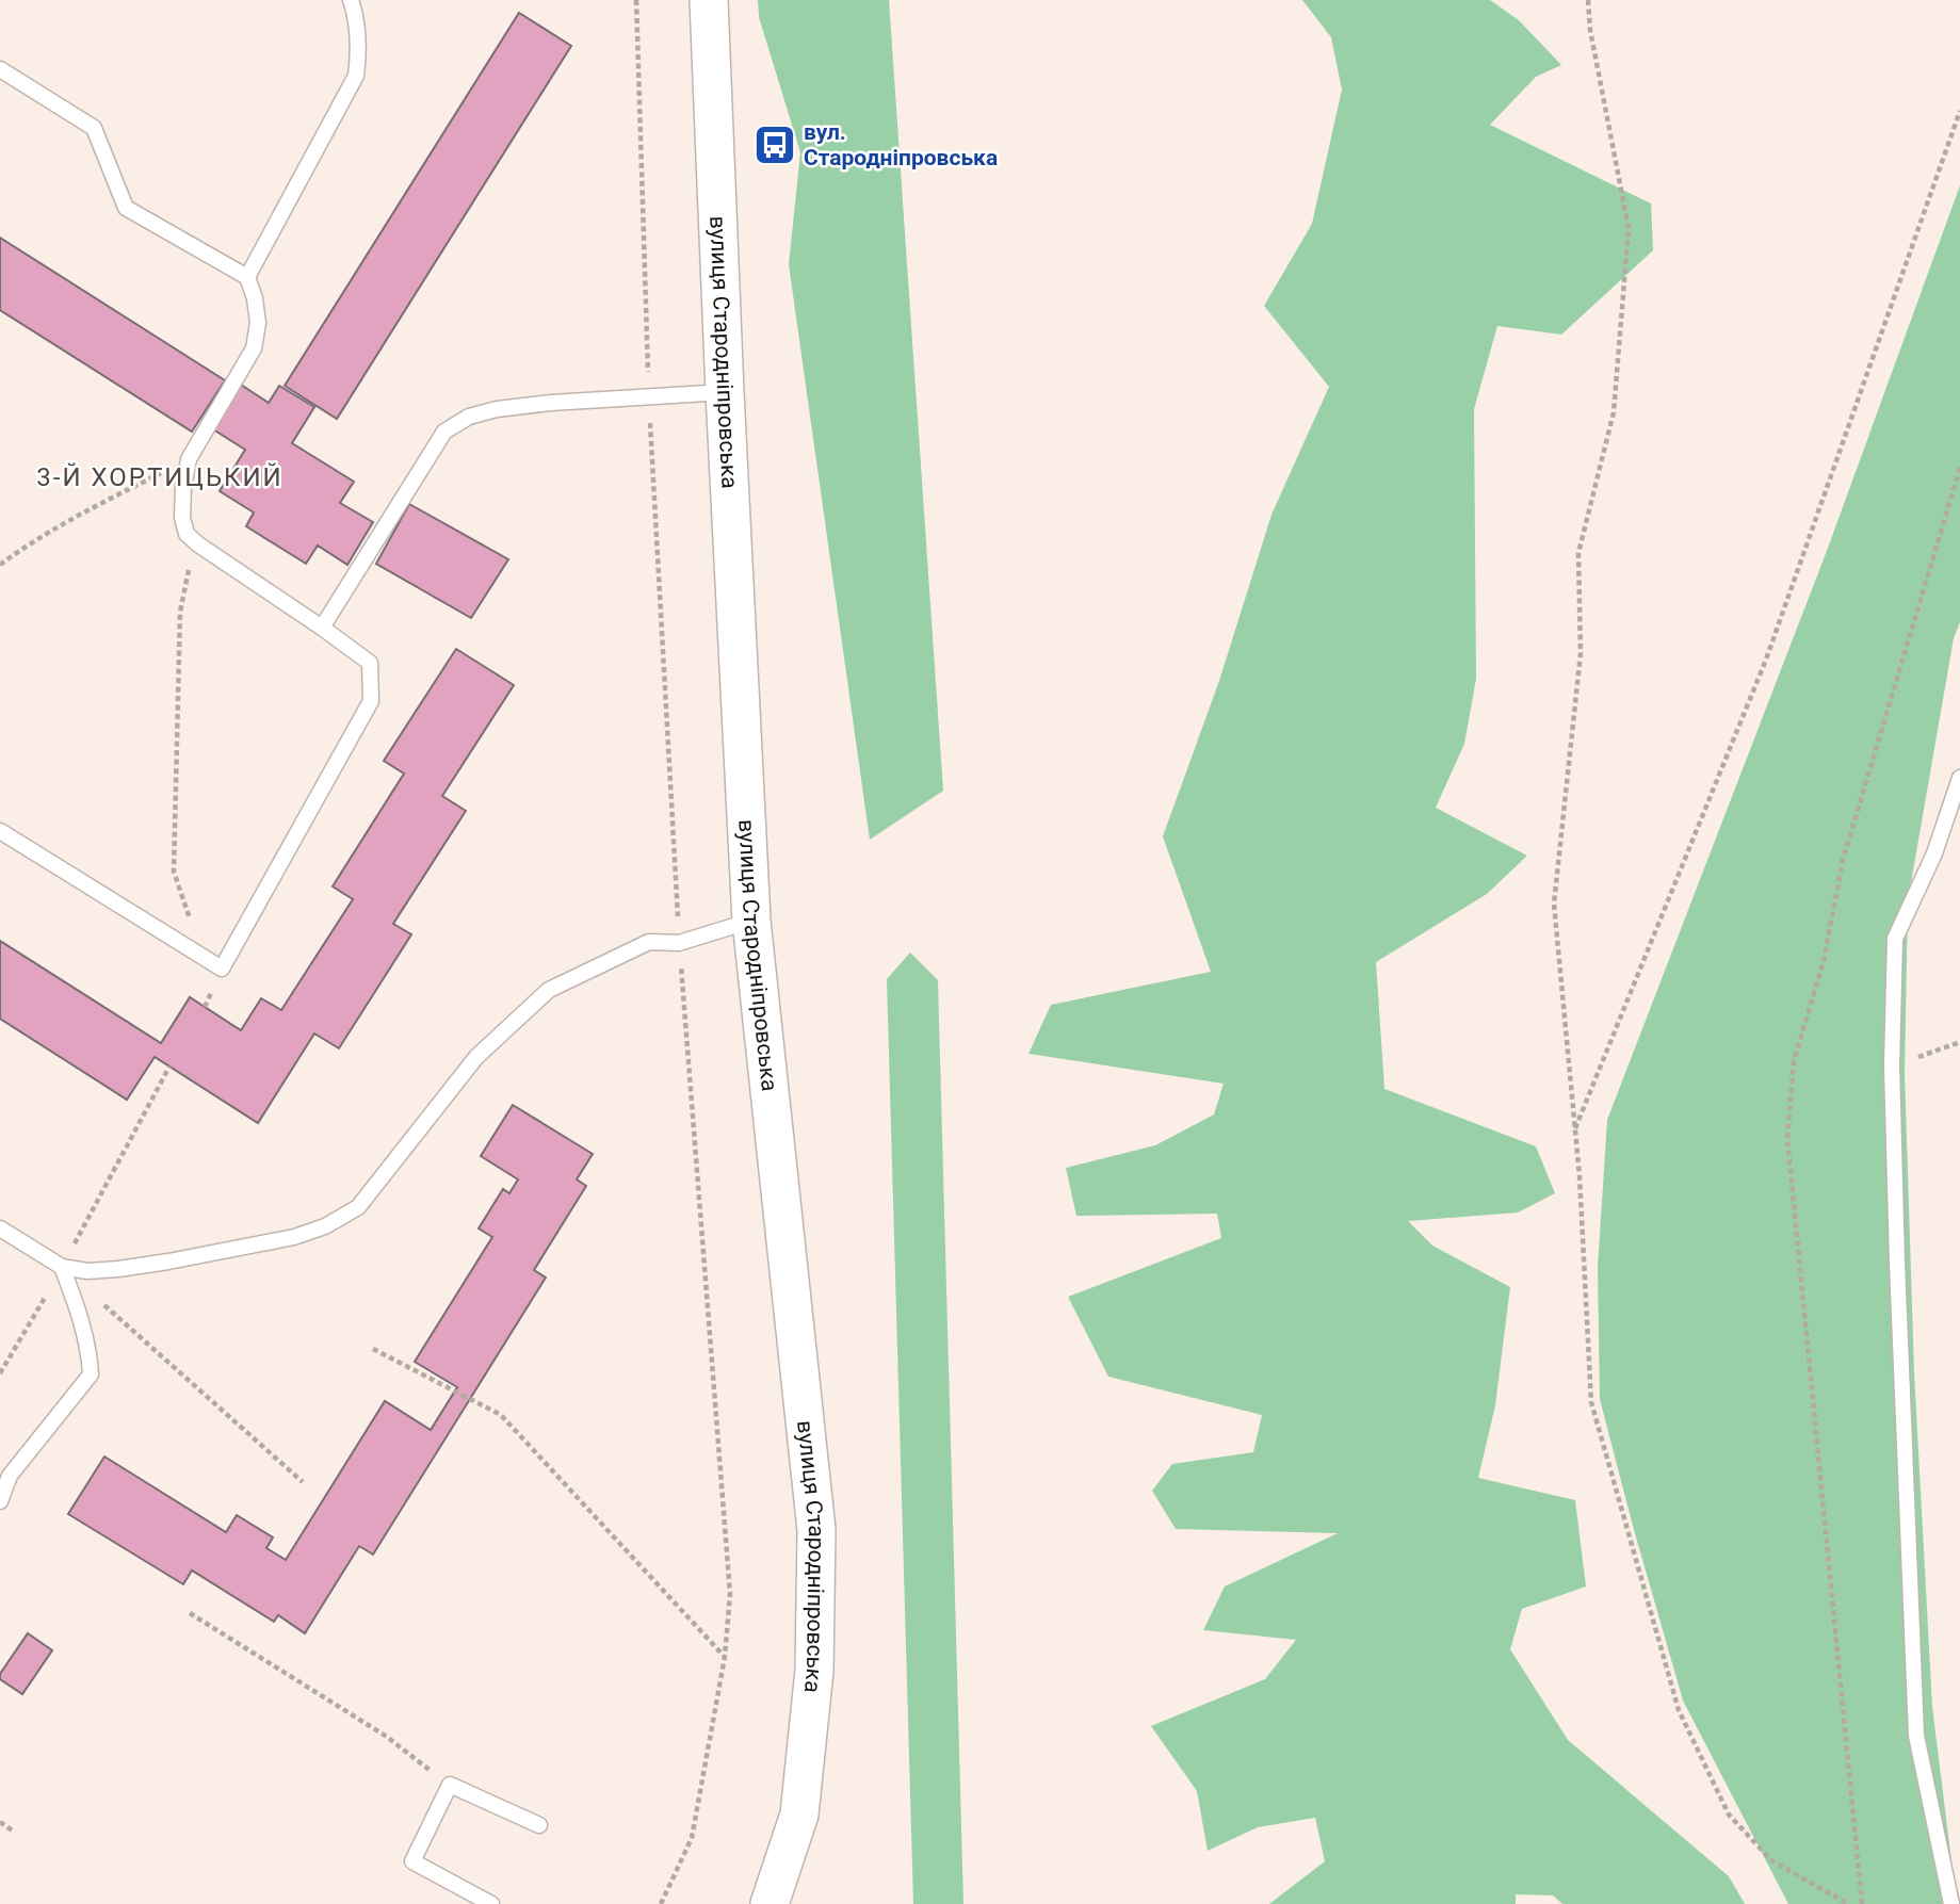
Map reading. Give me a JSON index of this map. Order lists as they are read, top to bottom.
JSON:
{
  "streets": {
    "street": ["вулиця Стародніпровська"]
  },
  "districts": ["3-Й ХОРТИЦЬКИЙ"],
  "places": {
    "bus stop": ["вул. Стародніпровська"]
  }
}
